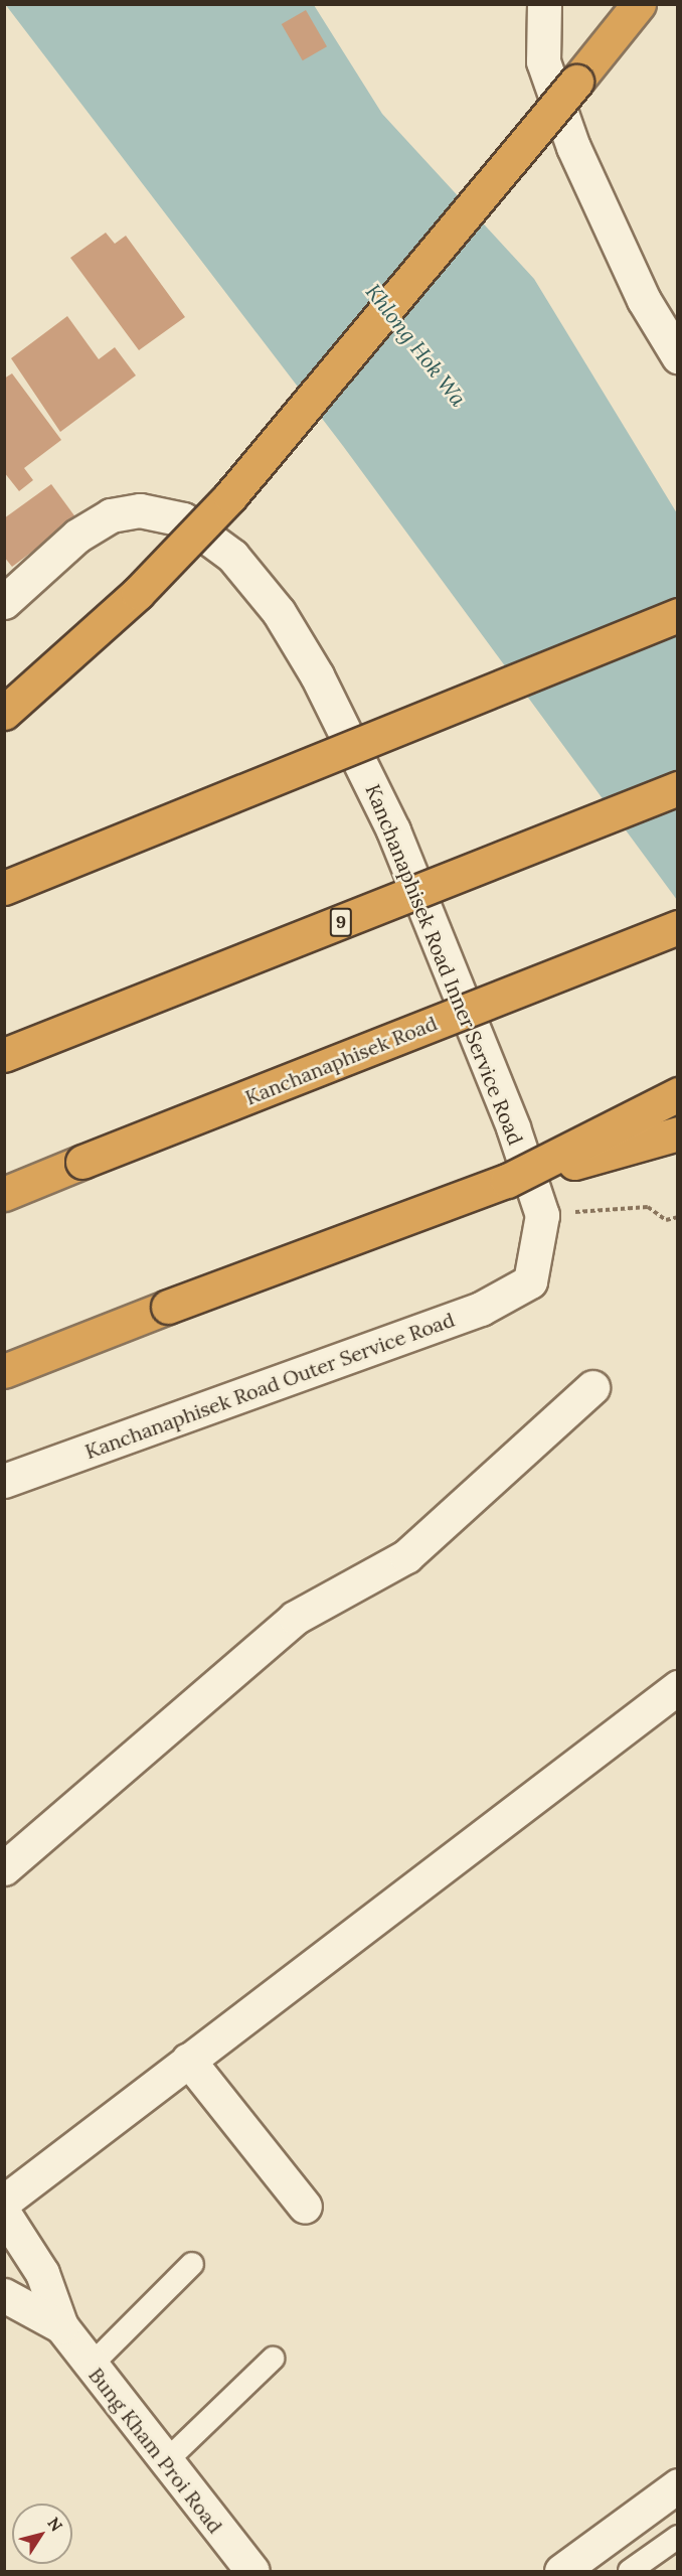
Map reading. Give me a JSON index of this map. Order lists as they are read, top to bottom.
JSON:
{
  "streets": {
    "highway": ["9", "Kanchanaphisek Road"],
    "street": ["Kanchanaphisek Road Inner Service Road", "Kanchanaphisek Road Outer Service Road", "Bung Kham Proi Road"]
  },
  "crossings": [
    ["Kanchanaphisek Road Inner Service Road", "Kanchanaphisek Road Outer Service Road"]
  ],
  "water": ["Khlong Hok Wa"],
  "north": "top right"
}
